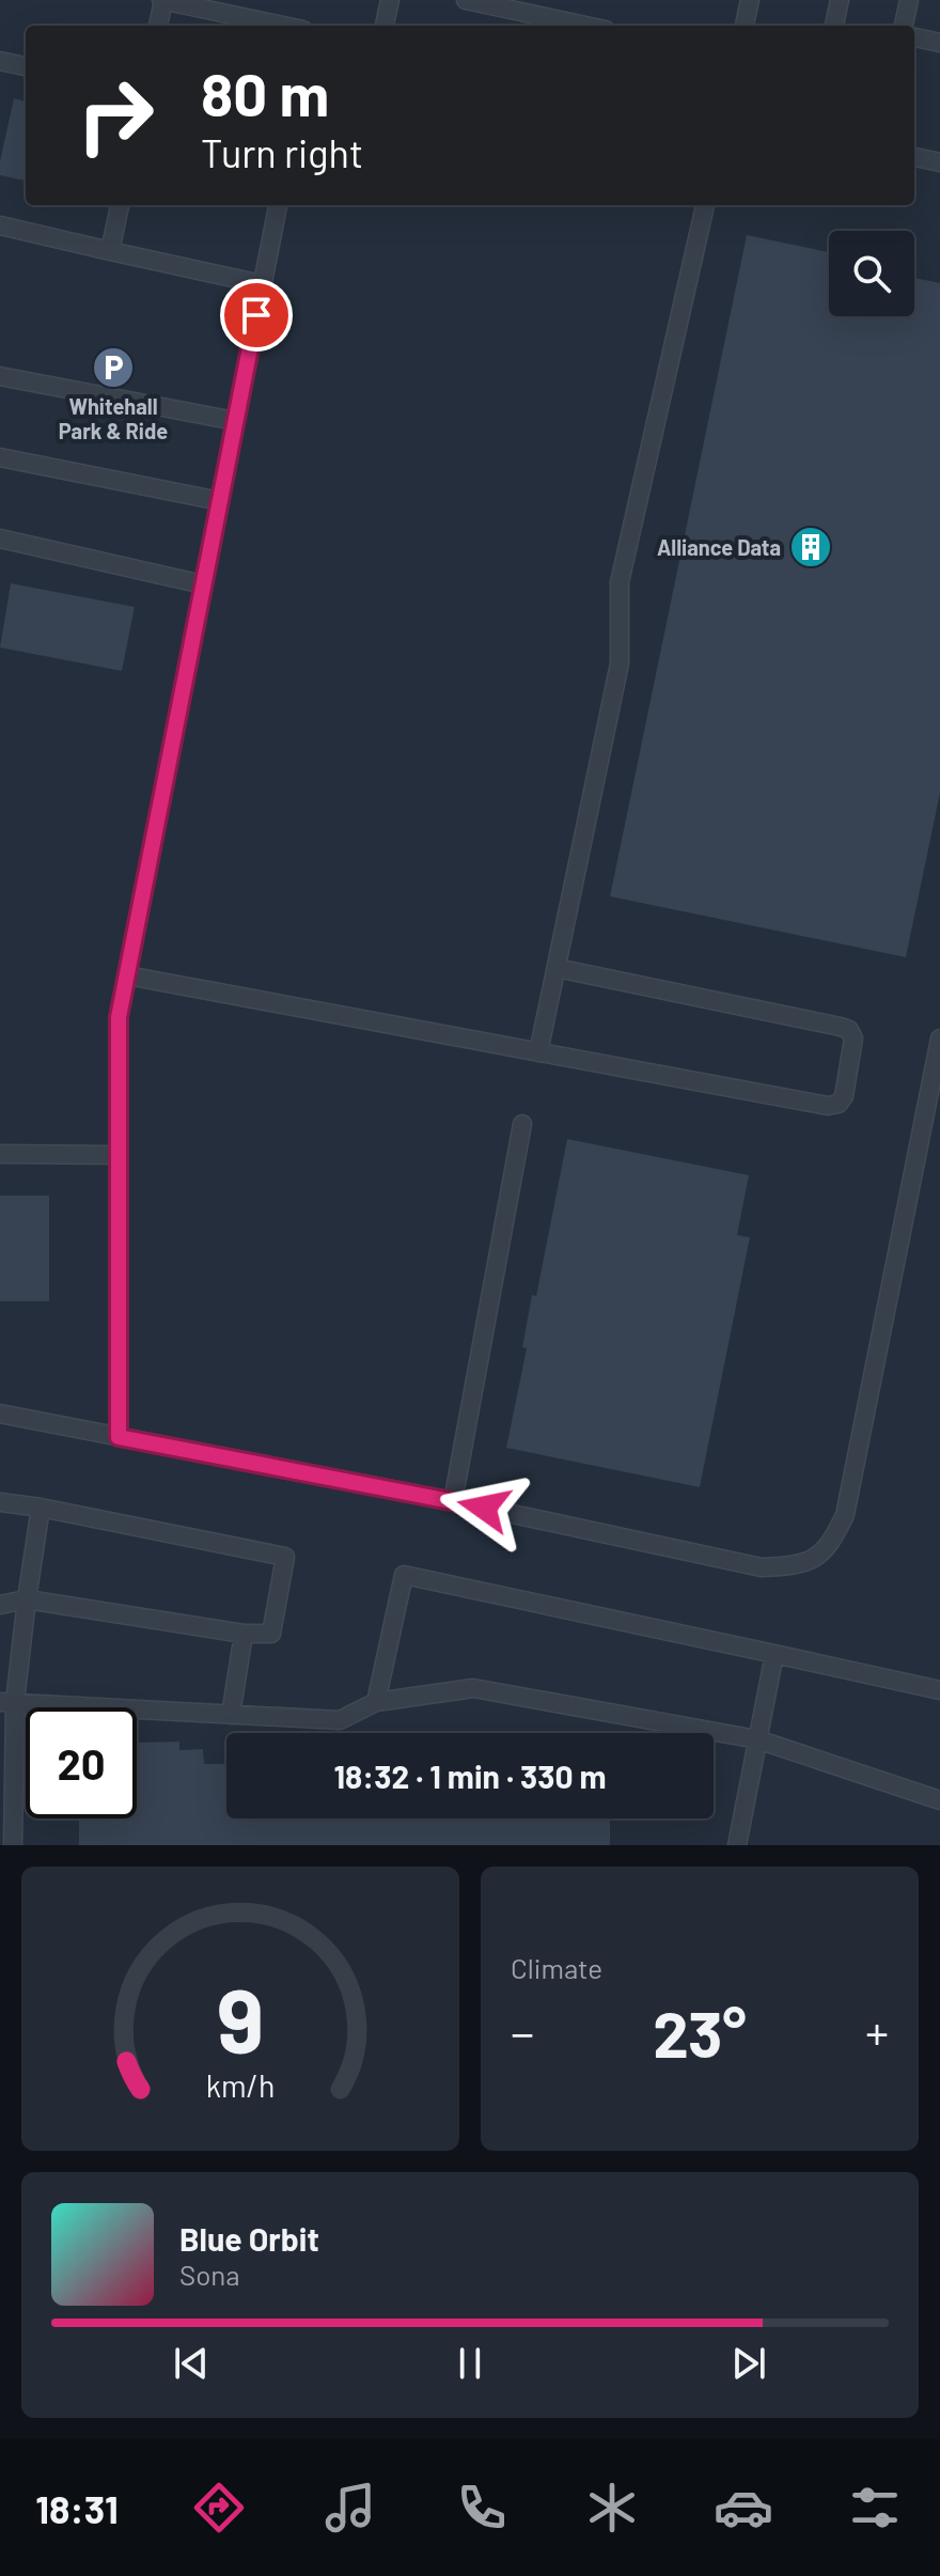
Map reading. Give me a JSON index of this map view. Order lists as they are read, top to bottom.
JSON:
{
  "places": {
    "parking": ["Whitehall Park & Ride"],
    "building": ["Alliance Data"]
  },
  "page": {
    "turn": ["80 m", "Turn right"],
    "limit": "20",
    "trip": "18:32 · 1 min · 330 m",
    "tile": "Climate",
    "heat": ["−", "23°", "+"],
    "song": ["Blue Orbit", "Sona"],
    "tabs": "18:31",
    "gauge": ["9", "km/h"]
  }
}
